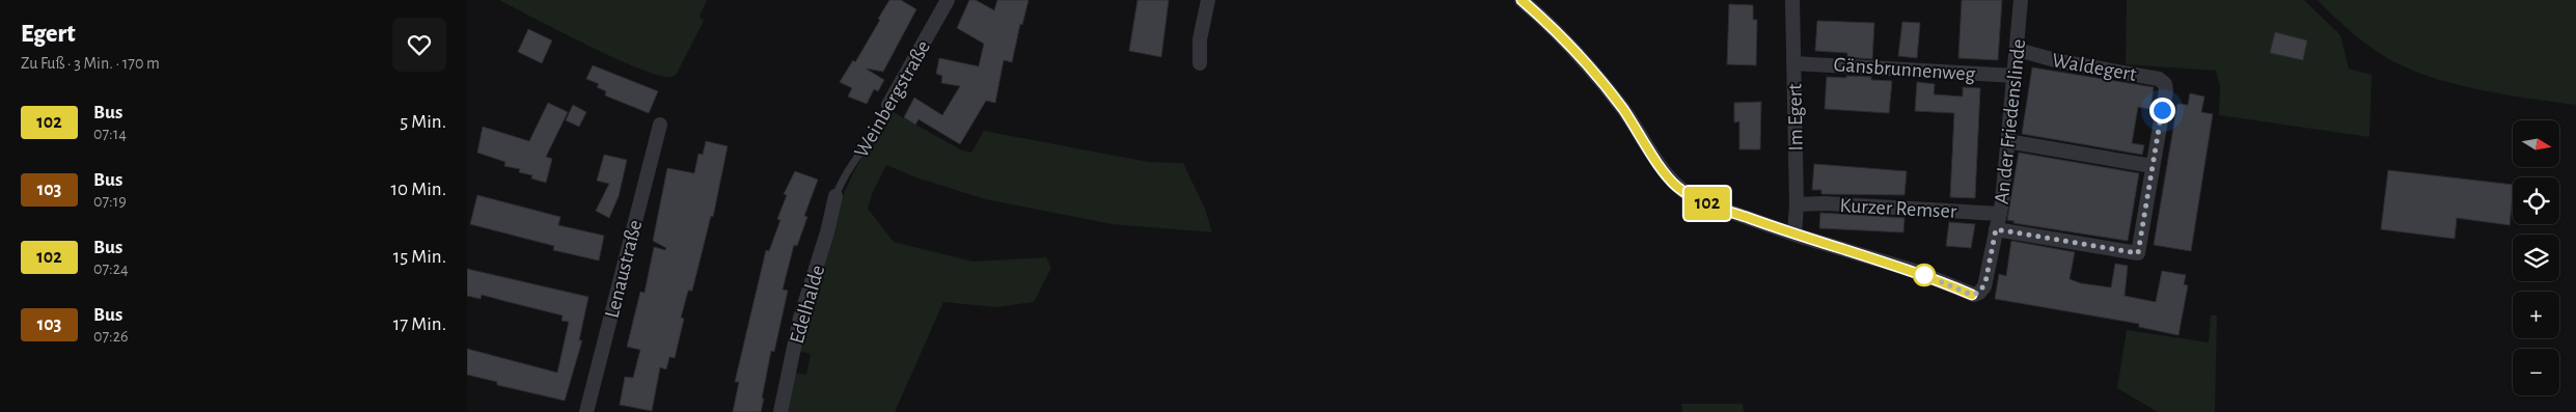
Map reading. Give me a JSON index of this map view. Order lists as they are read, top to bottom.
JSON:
{
  "streets": {
    "street": [
      "Waldegert",
      "Gänsbrunnenweg",
      "Weinbergstraße",
      "Im Egert",
      "An der Friedenslinde",
      "Kurzer Remser",
      "Lenaustraße",
      "Edelhalde"
    ]
  },
  "crossings": [
    ["Waldegert", "An der Friedenslinde"],
    ["Gänsbrunnenweg", "Im Egert"],
    ["Gänsbrunnenweg", "An der Friedenslinde"],
    ["Weinbergstraße", "Edelhalde"],
    ["Im Egert", "An der Friedenslinde"],
    ["Im Egert", "Kurzer Remser"],
    ["An der Friedenslinde", "Kurzer Remser"]
  ],
  "lines": ["bus line 102"],
  "north": "right",
  "page": {
    "heading": ["Egert", "Zu Fuß · 3 Min. · 170 m"],
    "on_map": "102",
    "list": [
      {
        "mark": "102",
        "name": "Bus",
        "note": "07:14",
        "value": "5 Min."
      },
      {
        "mark": "103",
        "name": "Bus",
        "note": "07:19",
        "value": "10 Min."
      },
      {
        "mark": "102",
        "name": "Bus",
        "note": "07:24",
        "value": "15 Min."
      },
      {
        "mark": "103",
        "name": "Bus",
        "note": "07:26",
        "value": "17 Min."
      }
    ],
    "map_buttons": ["+", "−"]
  }
}
